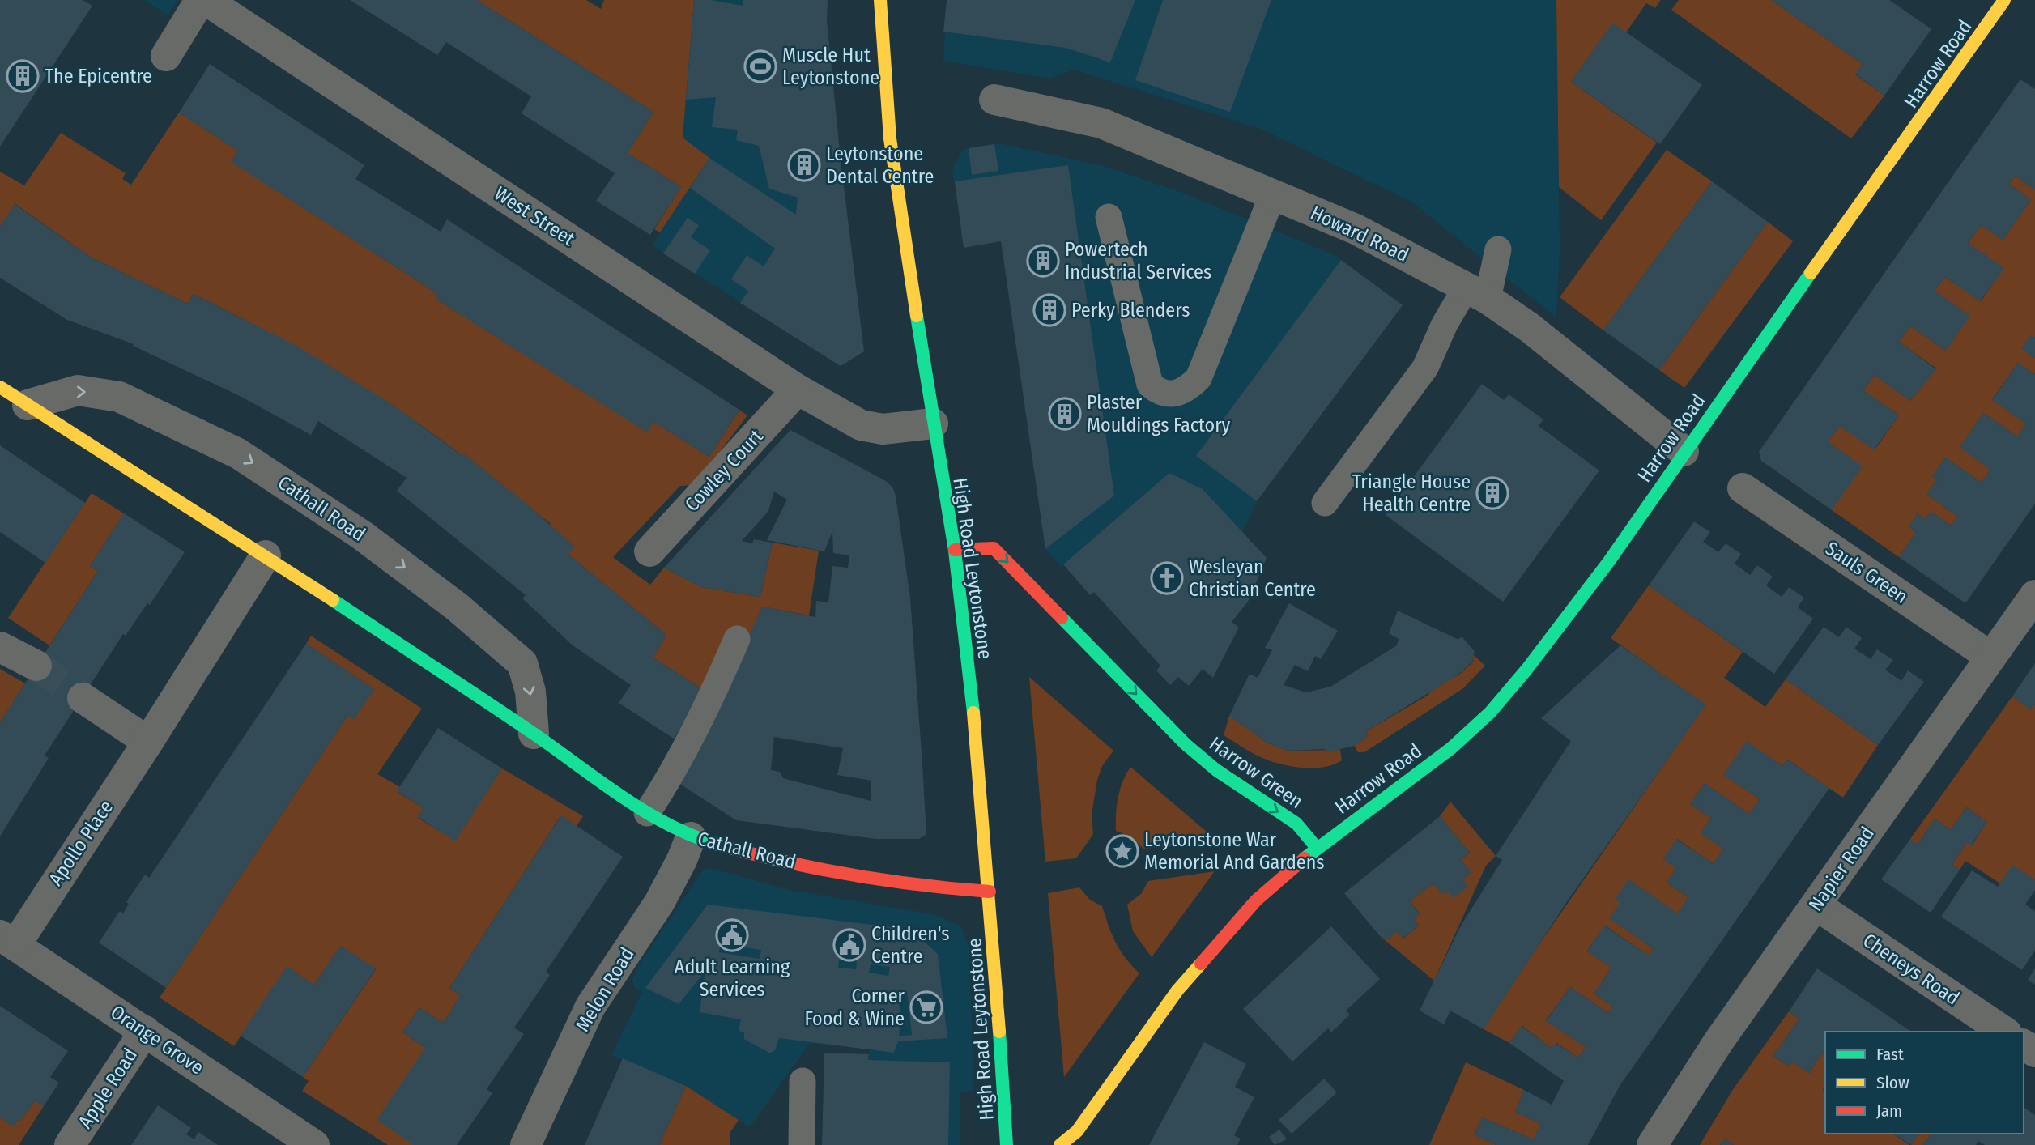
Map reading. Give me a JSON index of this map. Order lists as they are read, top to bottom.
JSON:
{
  "streets": {
    "main road": [
      "Harrow Road",
      "Cathall Road",
      "High Road Leytonstone",
      "Harrow Green"
    ],
    "street": [
      "West Street",
      "Howard Road",
      "Cowley Court",
      "Sauls Green",
      "Apollo Place",
      "Napier Road",
      "Cheneys Road",
      "Melon Road",
      "Orange Grove",
      "Apple Road"
    ]
  },
  "crossings": [
    ["Harrow Road", "Howard Road"],
    ["Harrow Road", "Harrow Green"],
    ["West Street", "Cowley Court"],
    ["West Street", "High Road Leytonstone"],
    ["Cathall Road", "High Road Leytonstone"],
    ["Cathall Road", "Apollo Place"],
    ["Cathall Road", "Melon Road"],
    ["High Road Leytonstone", "Harrow Green"],
    ["Sauls Green", "Napier Road"],
    ["Apollo Place", "Orange Grove"],
    ["Napier Road", "Cheneys Road"],
    ["Orange Grove", "Apple Road"]
  ],
  "one_way": ["Harrow Green"],
  "places": {
    "sports": ["Muscle Hut Leytonstone"],
    "building": [
      "The Epicentre",
      "Leytonstone Dental Centre",
      "Powertech Industrial Services",
      "Perky Blenders",
      "Plaster Mouldings Factory",
      "Triangle House Health Centre"
    ],
    "church": ["Wesleyan Christian Centre"],
    "place": ["Leytonstone War Memorial And Gardens"],
    "public building": ["Adult Learning Services", "Children's Centre"],
    "supermarket": ["Corner Food & Wine"]
  },
  "legend": ["Fast", "Slow", "Jam"]
}
